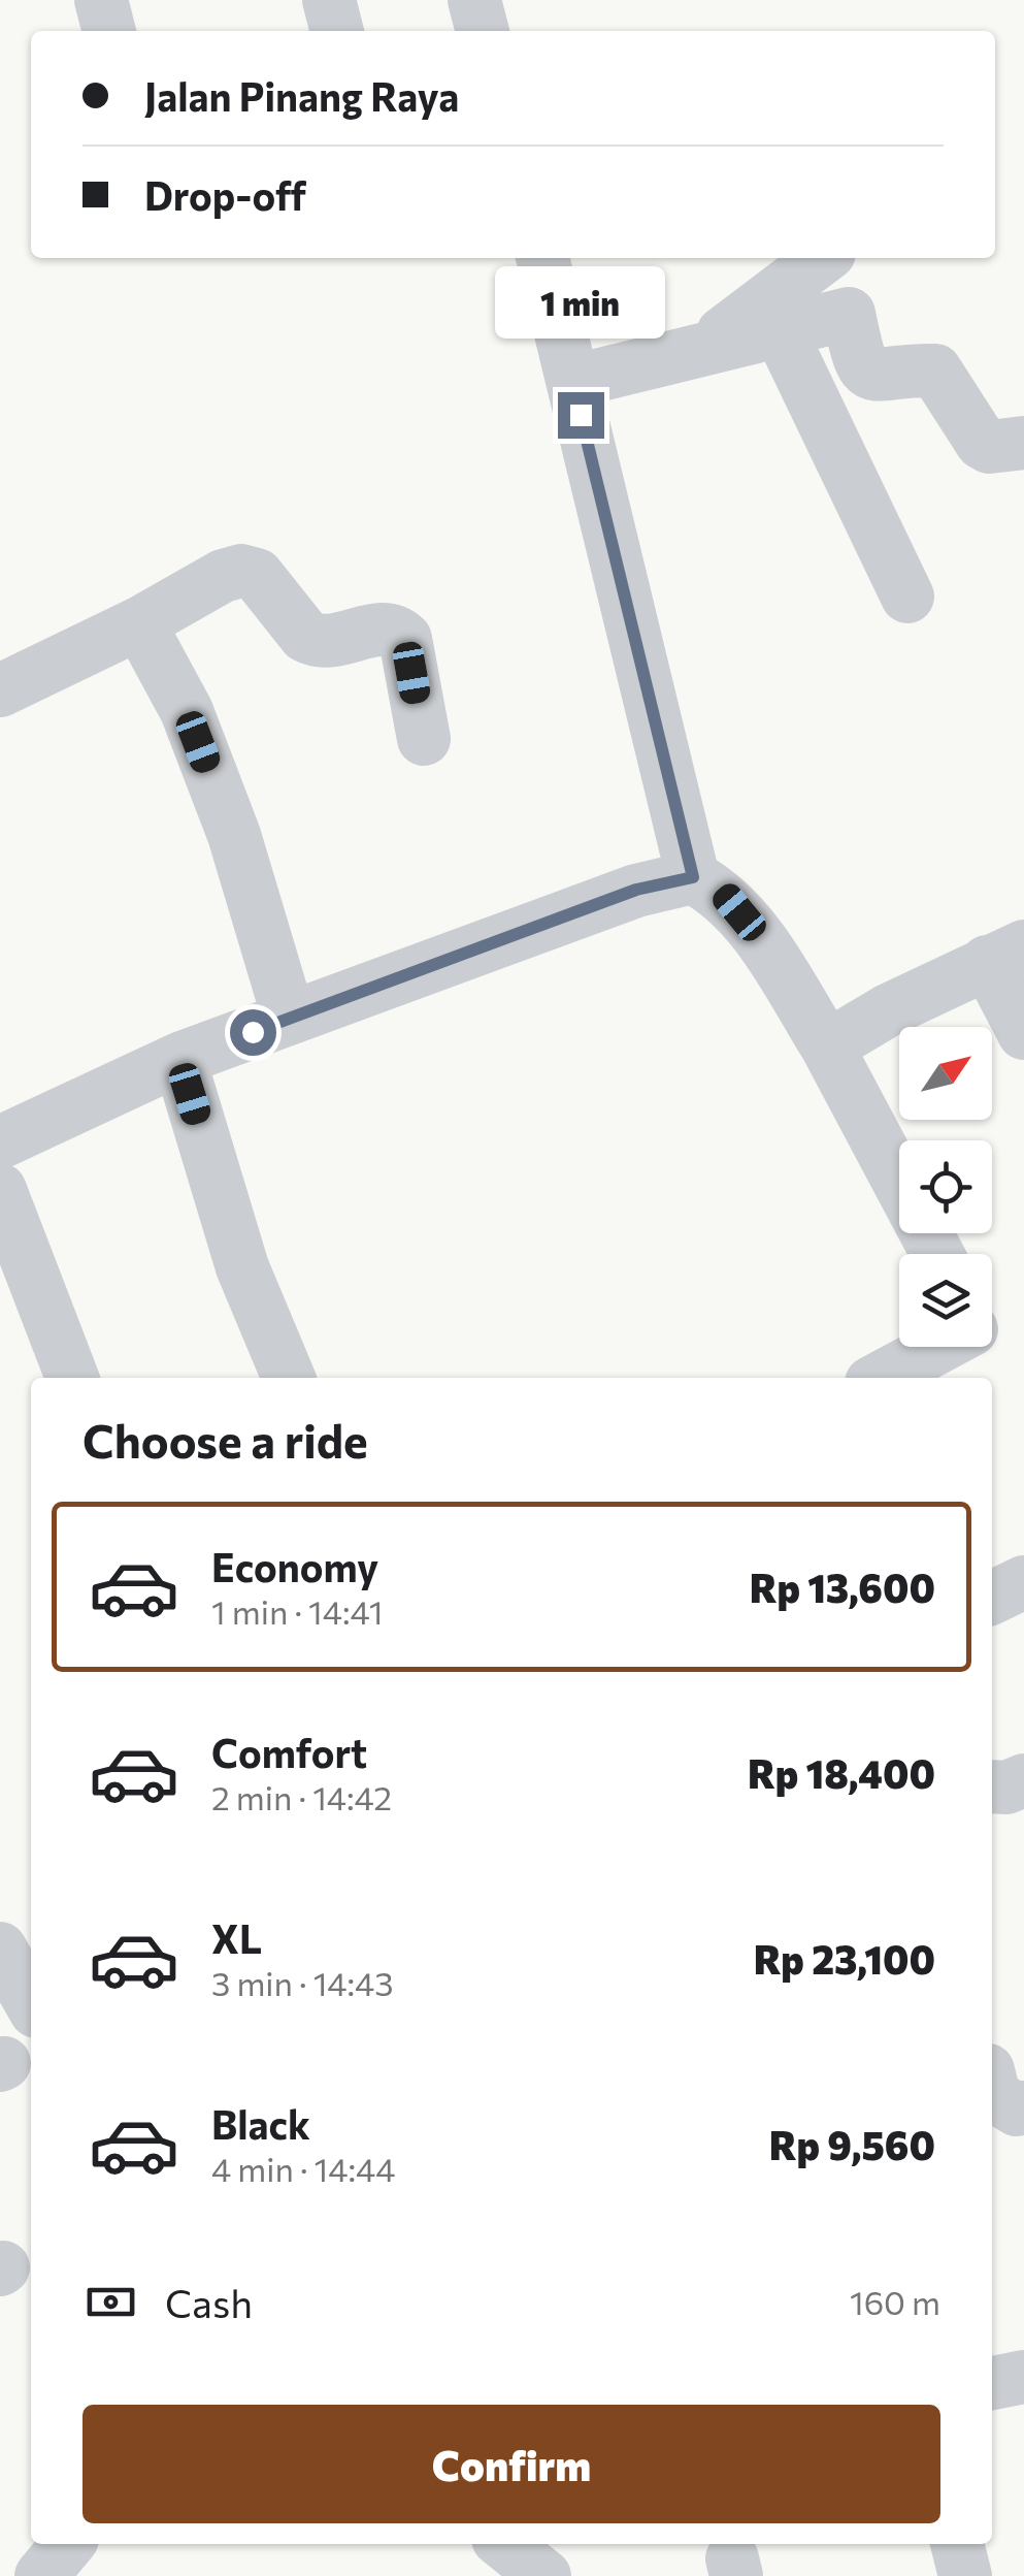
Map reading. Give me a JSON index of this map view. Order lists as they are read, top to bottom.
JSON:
{
  "north": "top right",
  "page": {
    "banner": ["Jalan Pinang Raya", "Drop-off"],
    "bubble": "1 min",
    "heading": "Choose a ride",
    "list": [
      {
        "name": "Economy",
        "note": "1 min · 14:41",
        "value": "Rp 13,600"
      },
      {
        "name": "Comfort",
        "note": "2 min · 14:42",
        "value": "Rp 18,400"
      },
      {
        "name": "XL",
        "note": "3 min · 14:43",
        "value": "Rp 23,100"
      },
      {
        "name": "Black",
        "note": "4 min · 14:44",
        "value": "Rp 9,560"
      }
    ],
    "pay": ["Cash", "160 m"],
    "buttons": "Confirm"
  }
}
